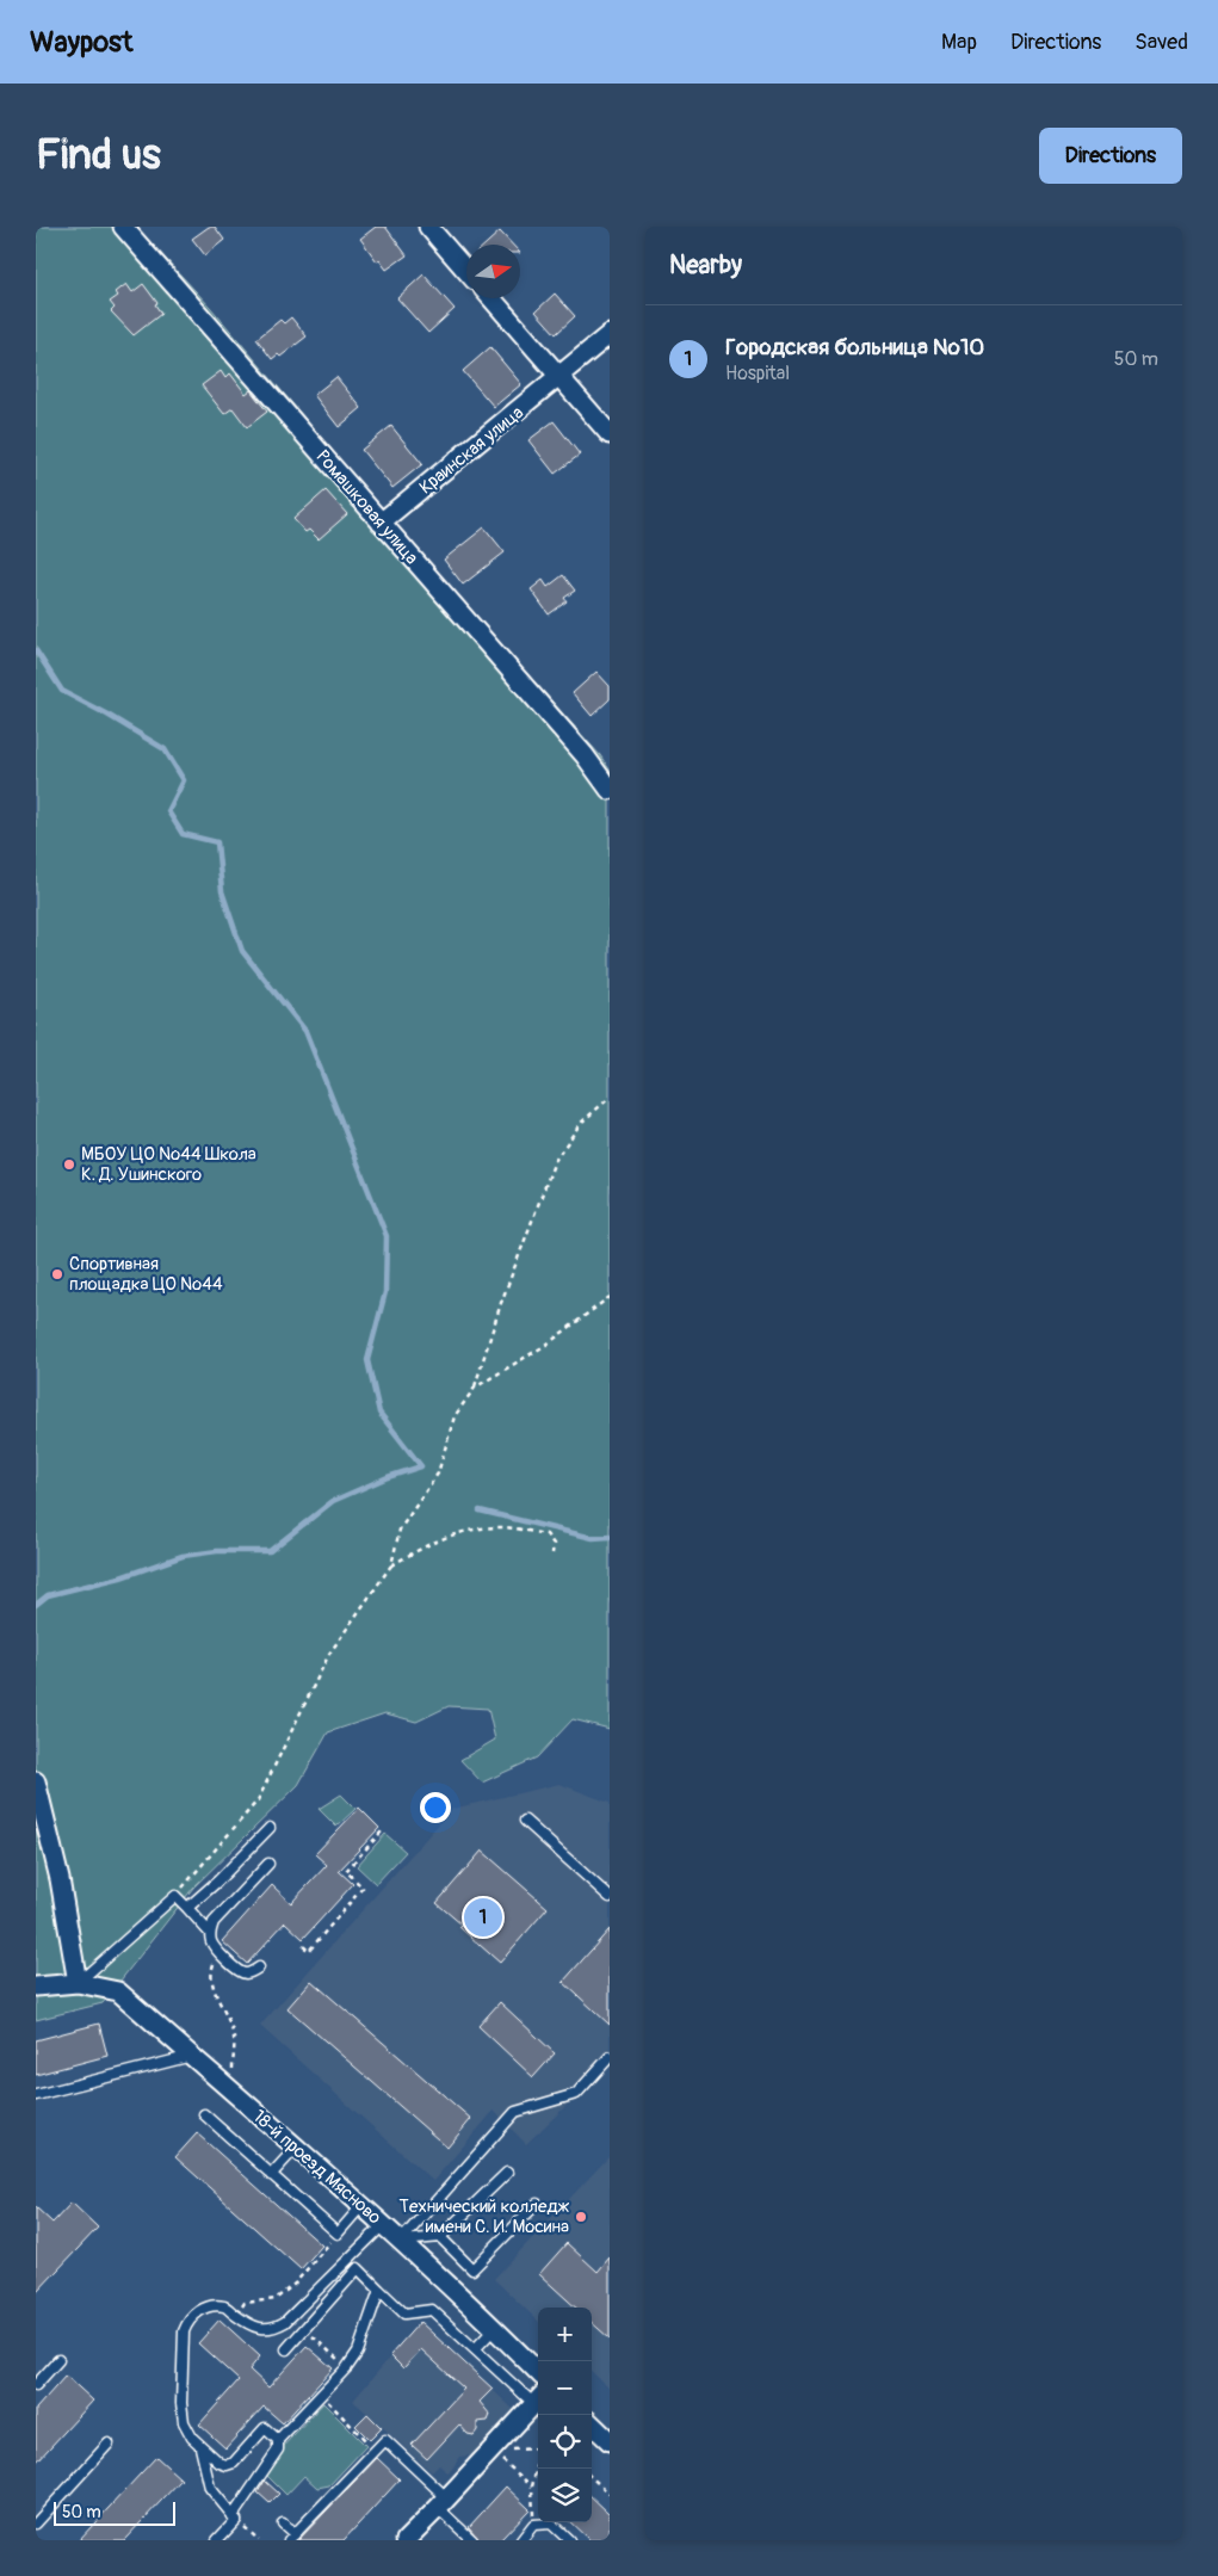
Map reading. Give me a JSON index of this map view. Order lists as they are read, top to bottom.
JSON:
{
  "streets": {
    "street": ["Краинская улица", "Ромашковая улица", "18-й проезд Мясново"]
  },
  "crossings": [
    ["Краинская улица", "Ромашковая улица"]
  ],
  "places": ["МБОУ ЦО №44 Школа К. Д. Ушинского", "Спортивная площадка ЦО №44", "Технический колледж имени С. И. Мосина"],
  "scale_bar": "50 m",
  "north": "right",
  "page": {
    "header": "Waypost",
    "nav": ["Map", "Directions", "Saved"],
    "buttons": "Directions",
    "title": "Find us",
    "heading": "Nearby",
    "list": [
      {
        "mark": "1",
        "name": "Городская больница №10",
        "note": "Hospital",
        "value": "50 m"
      }
    ],
    "pins": "1",
    "map_buttons": ["+", "−"],
    "scale": "50 m"
  }
}
